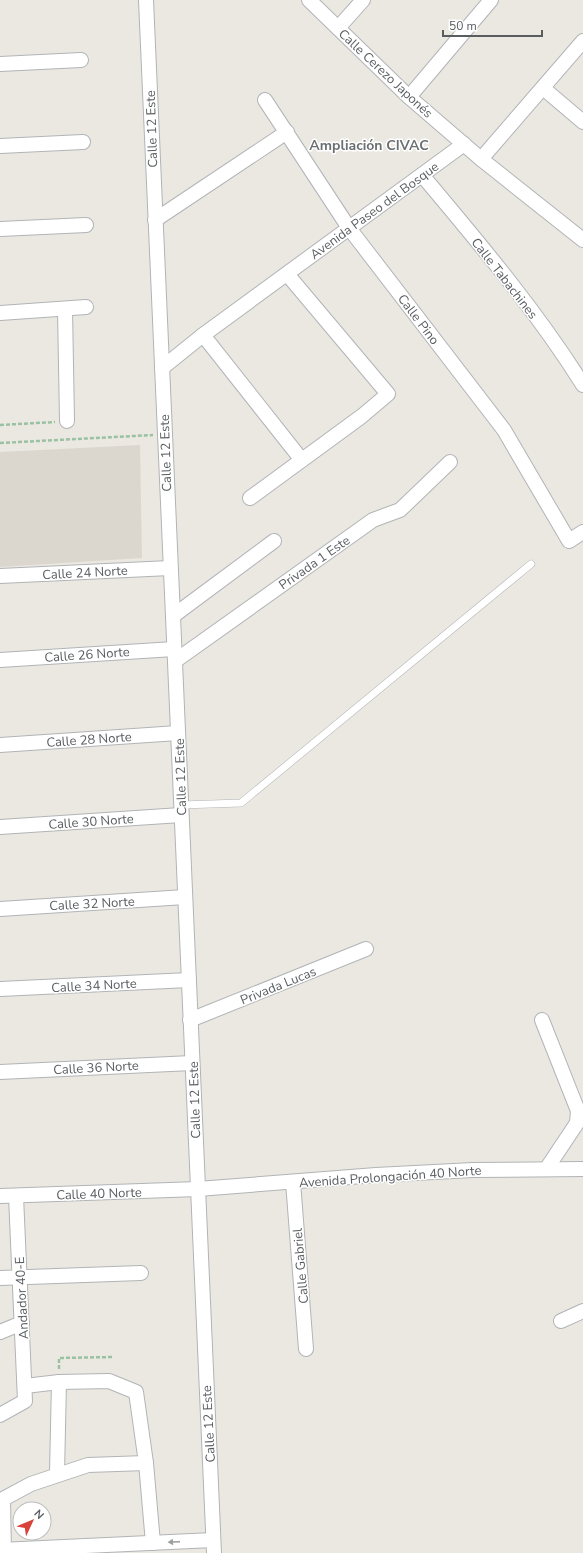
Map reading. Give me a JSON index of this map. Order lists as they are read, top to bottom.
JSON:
{
  "streets": {
    "street": [
      "Calle Cerezo Japonés",
      "Calle 12 Este",
      "Avenida Paseo del Bosque",
      "Calle Tabachines",
      "Calle Pino",
      "Privada 1 Este",
      "Calle 24 Norte",
      "Calle 26 Norte",
      "Calle 28 Norte",
      "Calle 30 Norte",
      "Calle 32 Norte",
      "Calle 34 Norte",
      "Privada Lucas",
      "Calle 36 Norte",
      "Avenida Prolongación 40 Norte",
      "Calle 40 Norte",
      "Calle Gabriel",
      "Andador 40-E"
    ]
  },
  "crossings": [
    ["Calle Cerezo Japonés", "Avenida Paseo del Bosque"],
    ["Calle 12 Este", "Avenida Paseo del Bosque"],
    ["Calle 12 Este", "Privada 1 Este"],
    ["Calle 12 Este", "Calle 24 Norte"],
    ["Calle 12 Este", "Calle 26 Norte"],
    ["Calle 12 Este", "Calle 28 Norte"],
    ["Calle 12 Este", "Calle 30 Norte"],
    ["Calle 12 Este", "Calle 32 Norte"],
    ["Calle 12 Este", "Calle 34 Norte"],
    ["Calle 12 Este", "Privada Lucas"],
    ["Calle 12 Este", "Calle 36 Norte"],
    ["Calle 12 Este", "Avenida Prolongación 40 Norte"],
    ["Calle 12 Este", "Calle 40 Norte"],
    ["Avenida Paseo del Bosque", "Calle Tabachines"],
    ["Avenida Paseo del Bosque", "Calle Pino"],
    ["Privada 1 Este", "Calle 26 Norte"],
    ["Avenida Prolongación 40 Norte", "Calle 40 Norte"],
    ["Avenida Prolongación 40 Norte", "Calle Gabriel"],
    ["Calle 40 Norte", "Andador 40-E"]
  ],
  "districts": ["Ampliación CIVAC"],
  "scale_bar": "50 m",
  "north": "top right"
}
